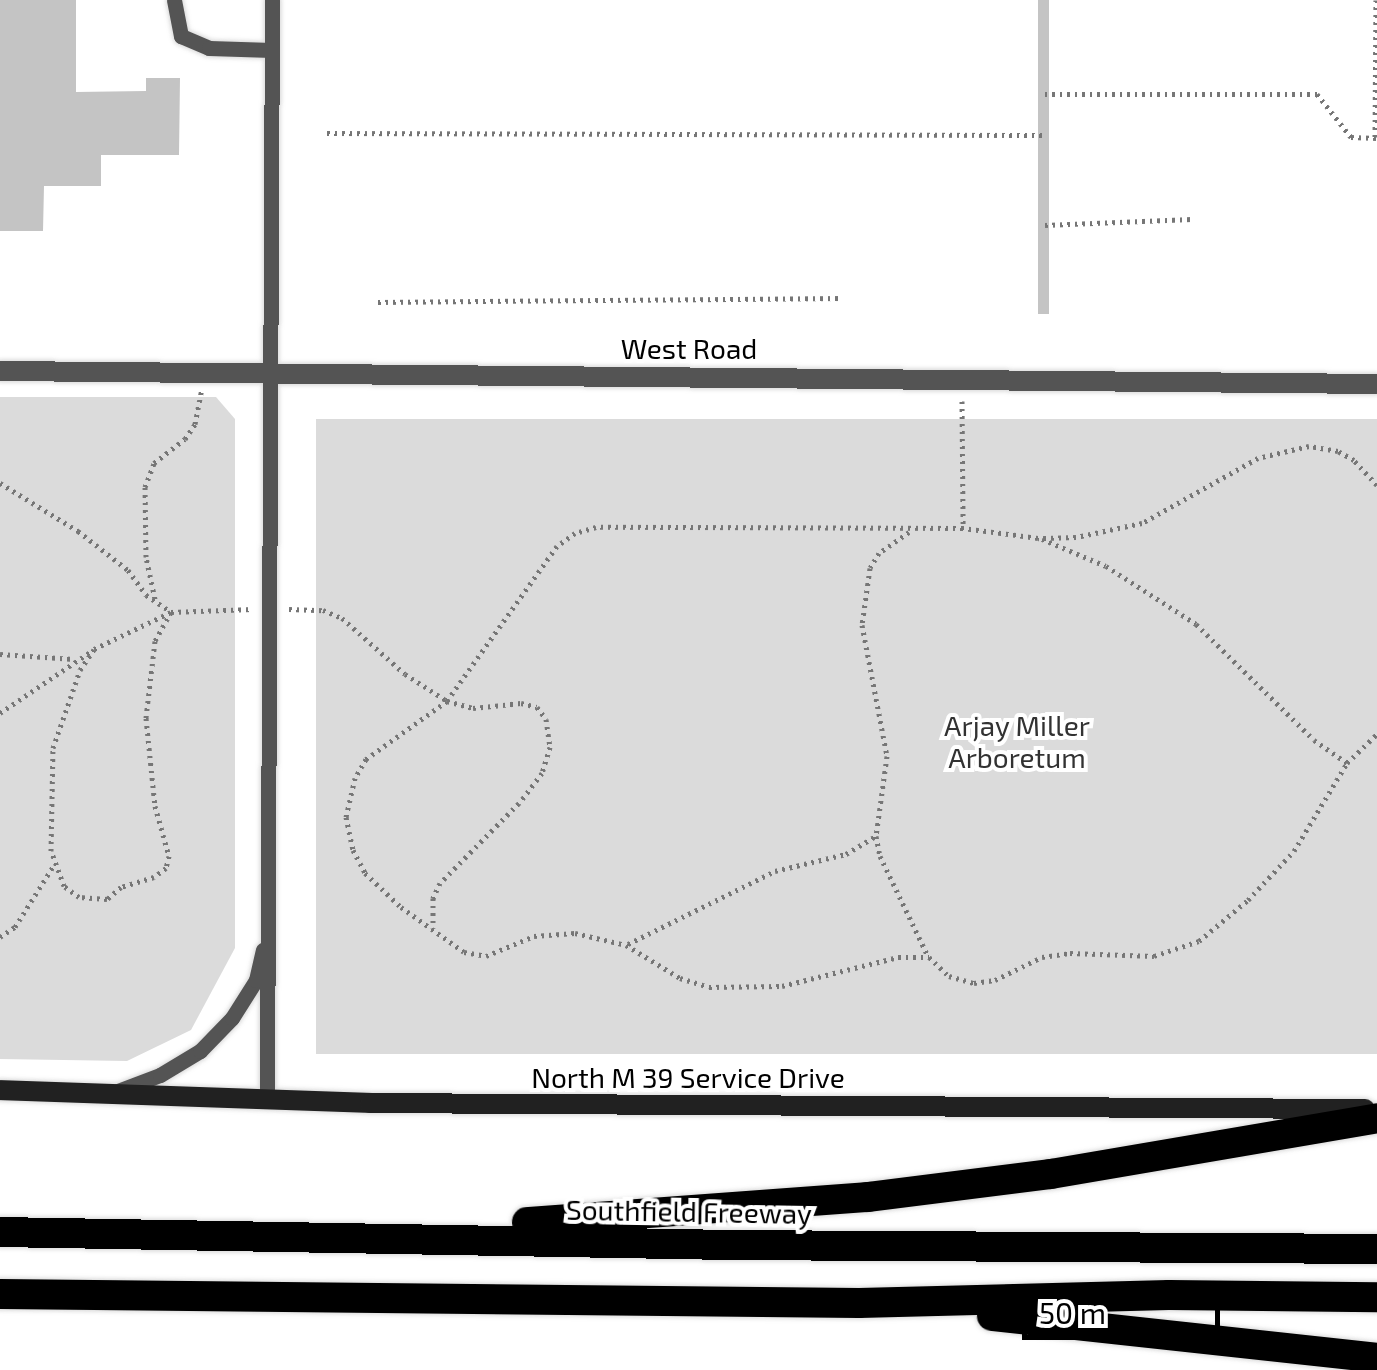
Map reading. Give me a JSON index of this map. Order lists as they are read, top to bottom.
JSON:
{
  "streets": {
    "highway": ["Southfield Freeway"],
    "main road": ["North M 39 Service Drive"],
    "street": ["West Road"]
  },
  "parks": ["Arjay Miller Arboretum"],
  "scale_bar": "50 m"
}
